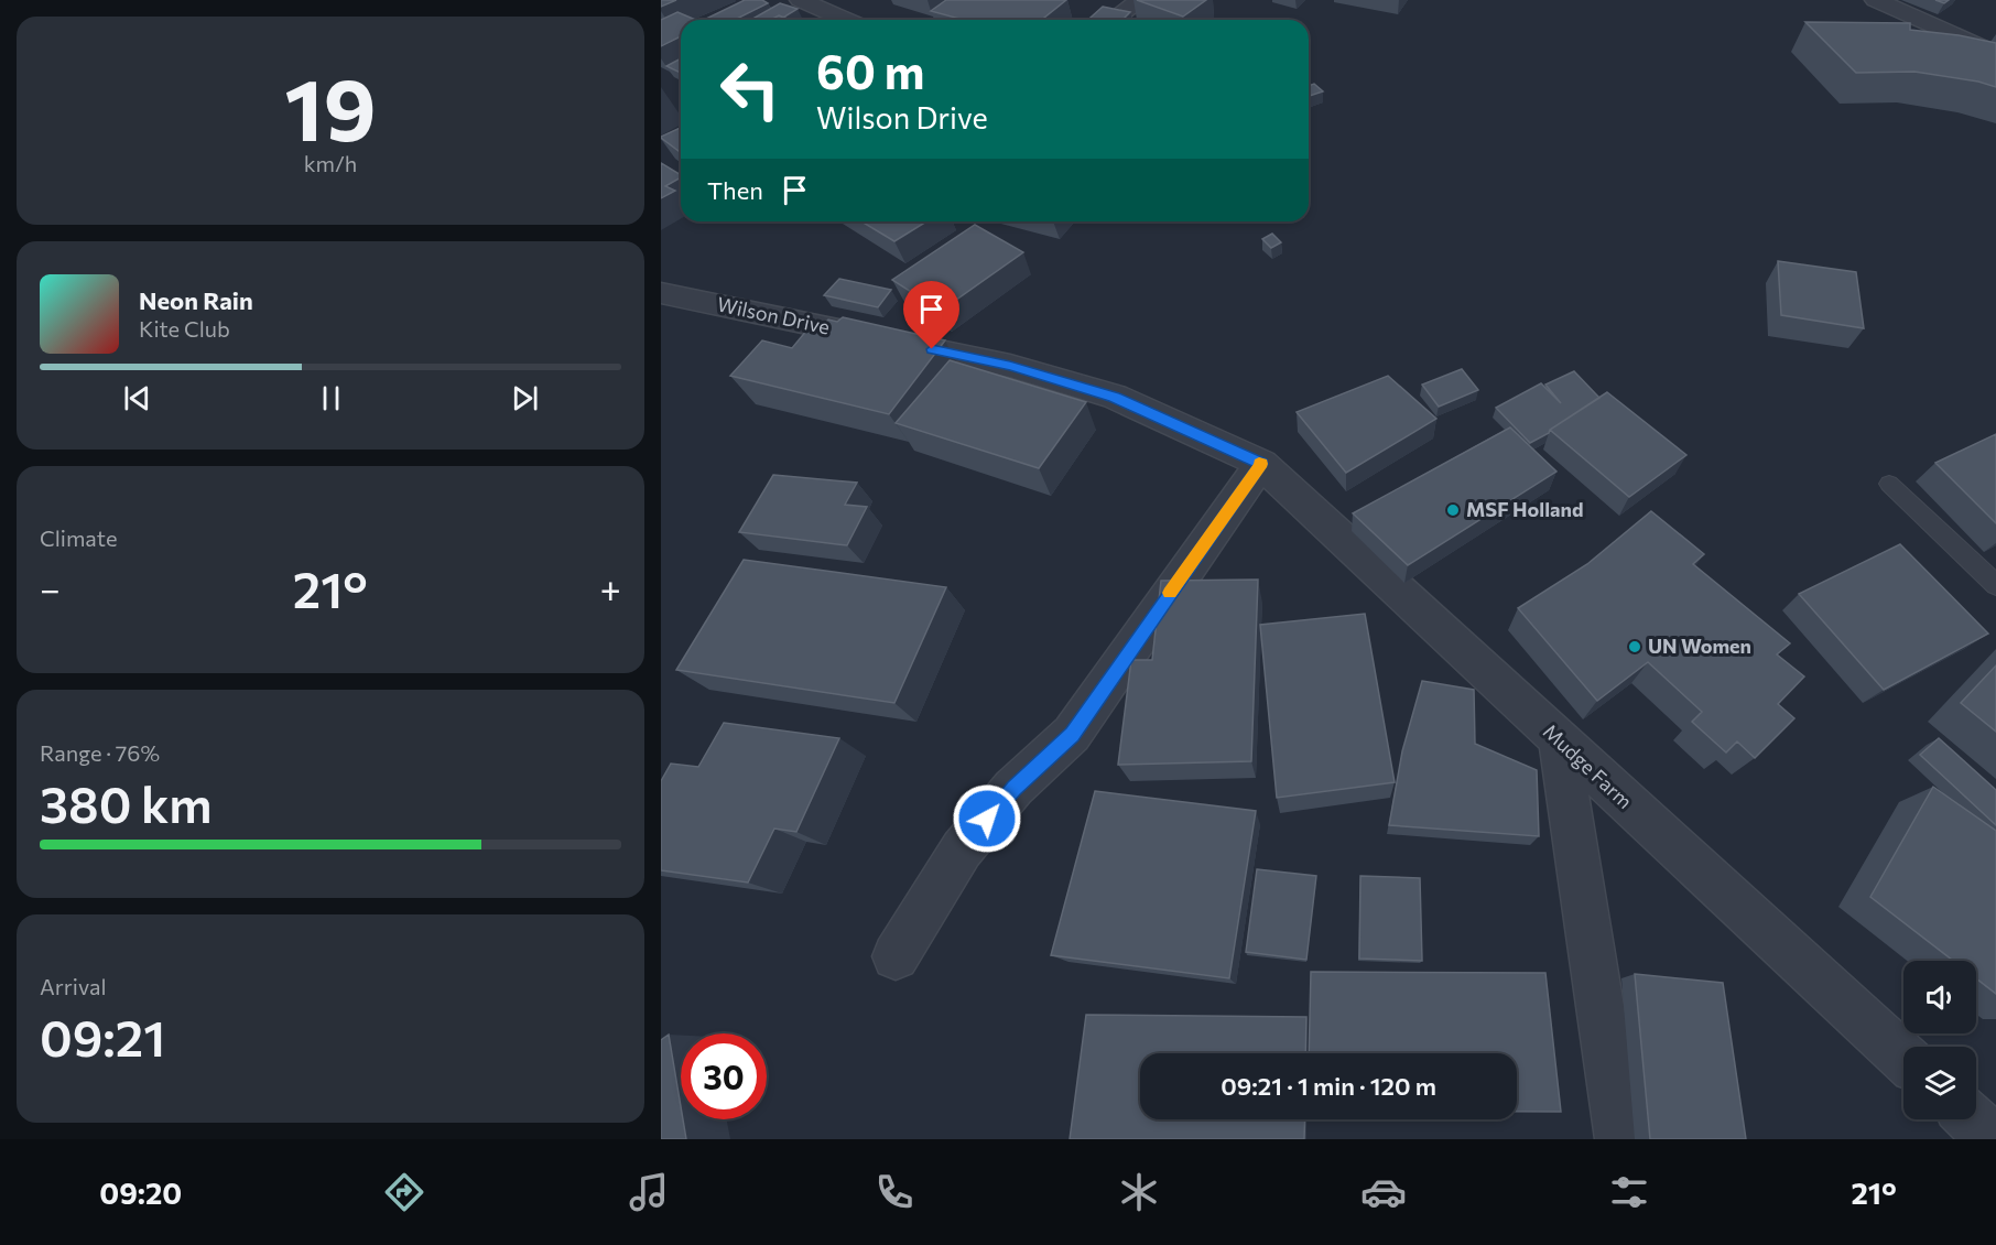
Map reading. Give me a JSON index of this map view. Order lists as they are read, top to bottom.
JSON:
{
  "streets": {
    "street": ["Wilson Drive", "Mudge Farm"]
  },
  "crossings": [
    ["Wilson Drive", "Mudge Farm"]
  ],
  "places": ["MSF Holland", "UN Women"],
  "page": {
    "tile": [
      ["19", "km/h"],
      "Climate",
      ["Range · 76%", "380 km"],
      ["Arrival", "09:21"]
    ],
    "turn": ["60 m", "Wilson Drive"],
    "then": "Then",
    "song": ["Neon Rain", "Kite Club"],
    "heat": ["−", "21°", "+"],
    "limit": "30",
    "trip": "09:21 · 1 min · 120 m",
    "tabs": ["09:20", "21°"]
  }
}
